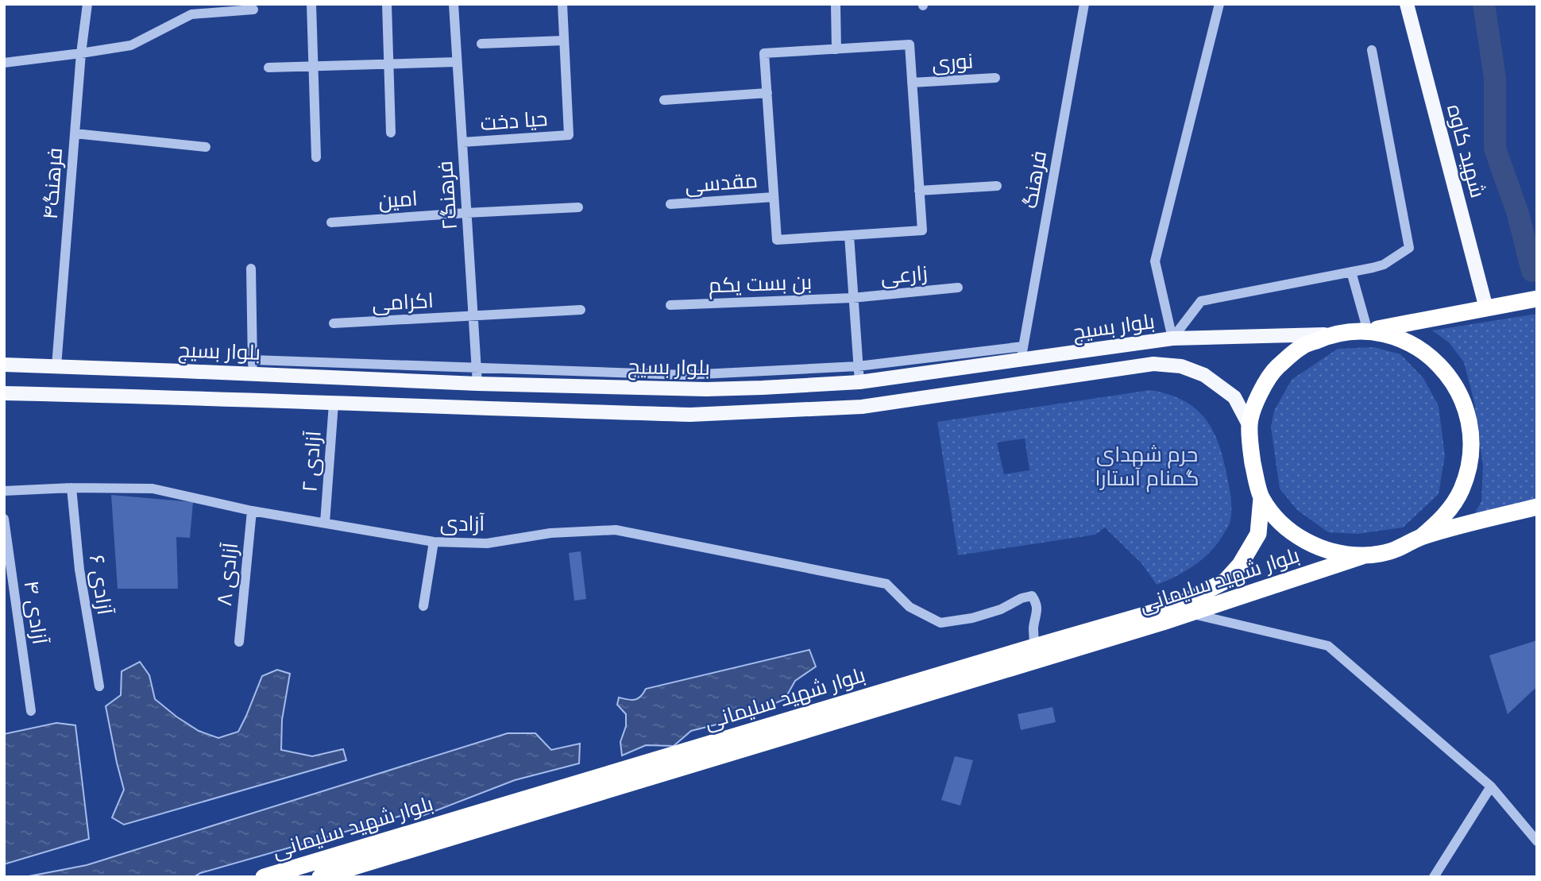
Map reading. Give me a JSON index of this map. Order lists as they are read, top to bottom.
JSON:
{
  "streets": {
    "highway": ["بلوار شهید سلیمانی"],
    "main road": ["شهید کاوه", "بلوار بسیج"],
    "street": [
      "نوری",
      "حیا دخت",
      "فرهنگ",
      "مقدسی",
      "فرهنگ۴",
      "فرهنگ۲",
      "امین",
      "زارعی",
      "بن بست یکم",
      "اکرامی",
      "آزادی ۲",
      "آزادی",
      "آزادی ۸",
      "آزادی ۶",
      "آزادی ۴"
    ]
  },
  "crossings": [
    ["حیا دخت", "فرهنگ۲"],
    ["فرهنگ", "بلوار بسیج"],
    ["فرهنگ۴", "بلوار بسیج"],
    ["فرهنگ۲", "امین"],
    ["فرهنگ۲", "اکرامی"],
    ["فرهنگ۲", "بلوار بسیج"],
    ["زارعی", "بن بست یکم"],
    ["بلوار بسیج", "آزادی ۲"],
    ["آزادی ۲", "آزادی"],
    ["آزادی", "آزادی ۸"],
    ["آزادی", "بلوار شهید سلیمانی"],
    ["آزادی", "آزادی ۶"]
  ],
  "parks": ["حرم شهدای گمنام آستارا"]
}
